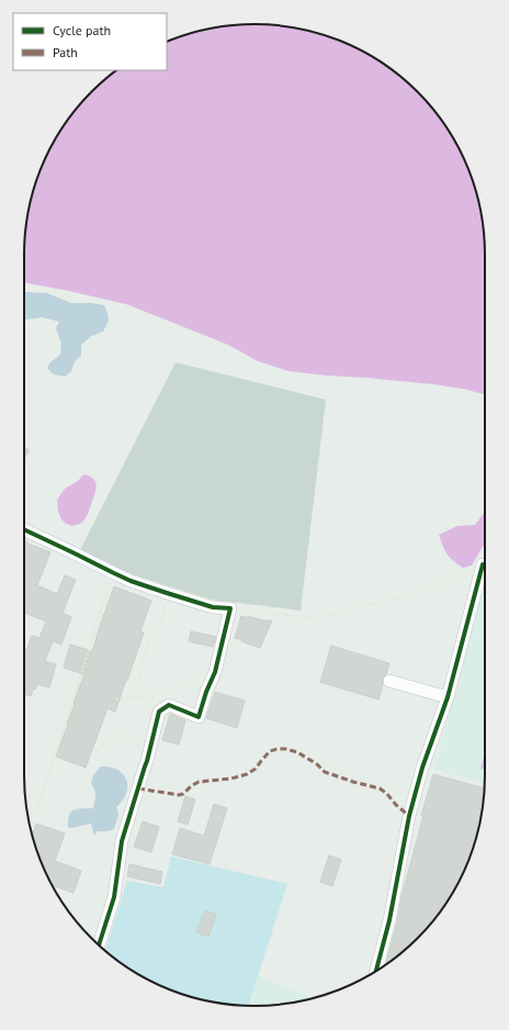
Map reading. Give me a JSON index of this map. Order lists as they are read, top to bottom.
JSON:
{
  "legend": ["Cycle path", "Path"]
}
